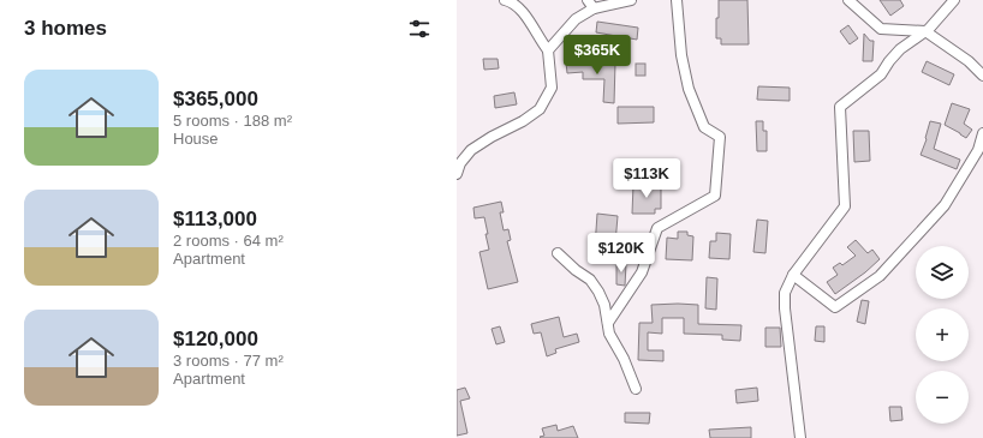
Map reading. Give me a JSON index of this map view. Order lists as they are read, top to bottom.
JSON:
{
  "page": {
    "heading": "3 homes",
    "price": ["$365K", "$113K", "$120K"],
    "list": [
      {
        "name": "$365,000",
        "note": "5 rooms · 188 m² · House"
      },
      {
        "name": "$113,000",
        "note": "2 rooms · 64 m² · Apartment"
      },
      {
        "name": "$120,000",
        "note": "3 rooms · 77 m² · Apartment"
      }
    ],
    "map_buttons": ["+", "−"]
  }
}
